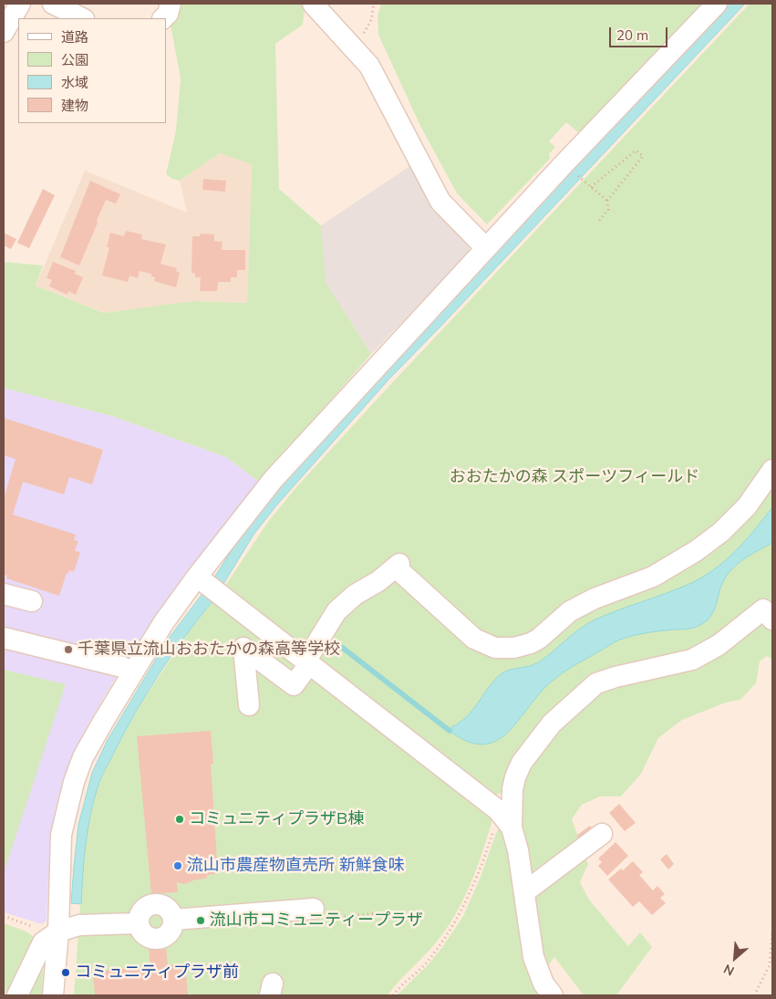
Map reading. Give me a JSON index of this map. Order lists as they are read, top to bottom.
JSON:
{
  "parks": ["おおたかの森 スポーツフィールド"],
  "places": [
    "千葉県立流山おおたかの森高等学校",
    "コミュニティプラザB棟",
    "流山市農産物直売所 新鮮食味",
    "流山市コミュニティープラザ",
    "コミュニティプラザ前"
  ],
  "legend": [
    "道路",
    "公園",
    "水域",
    "建物"
  ],
  "scale_bar": "20 m",
  "north": "bottom left"
}
